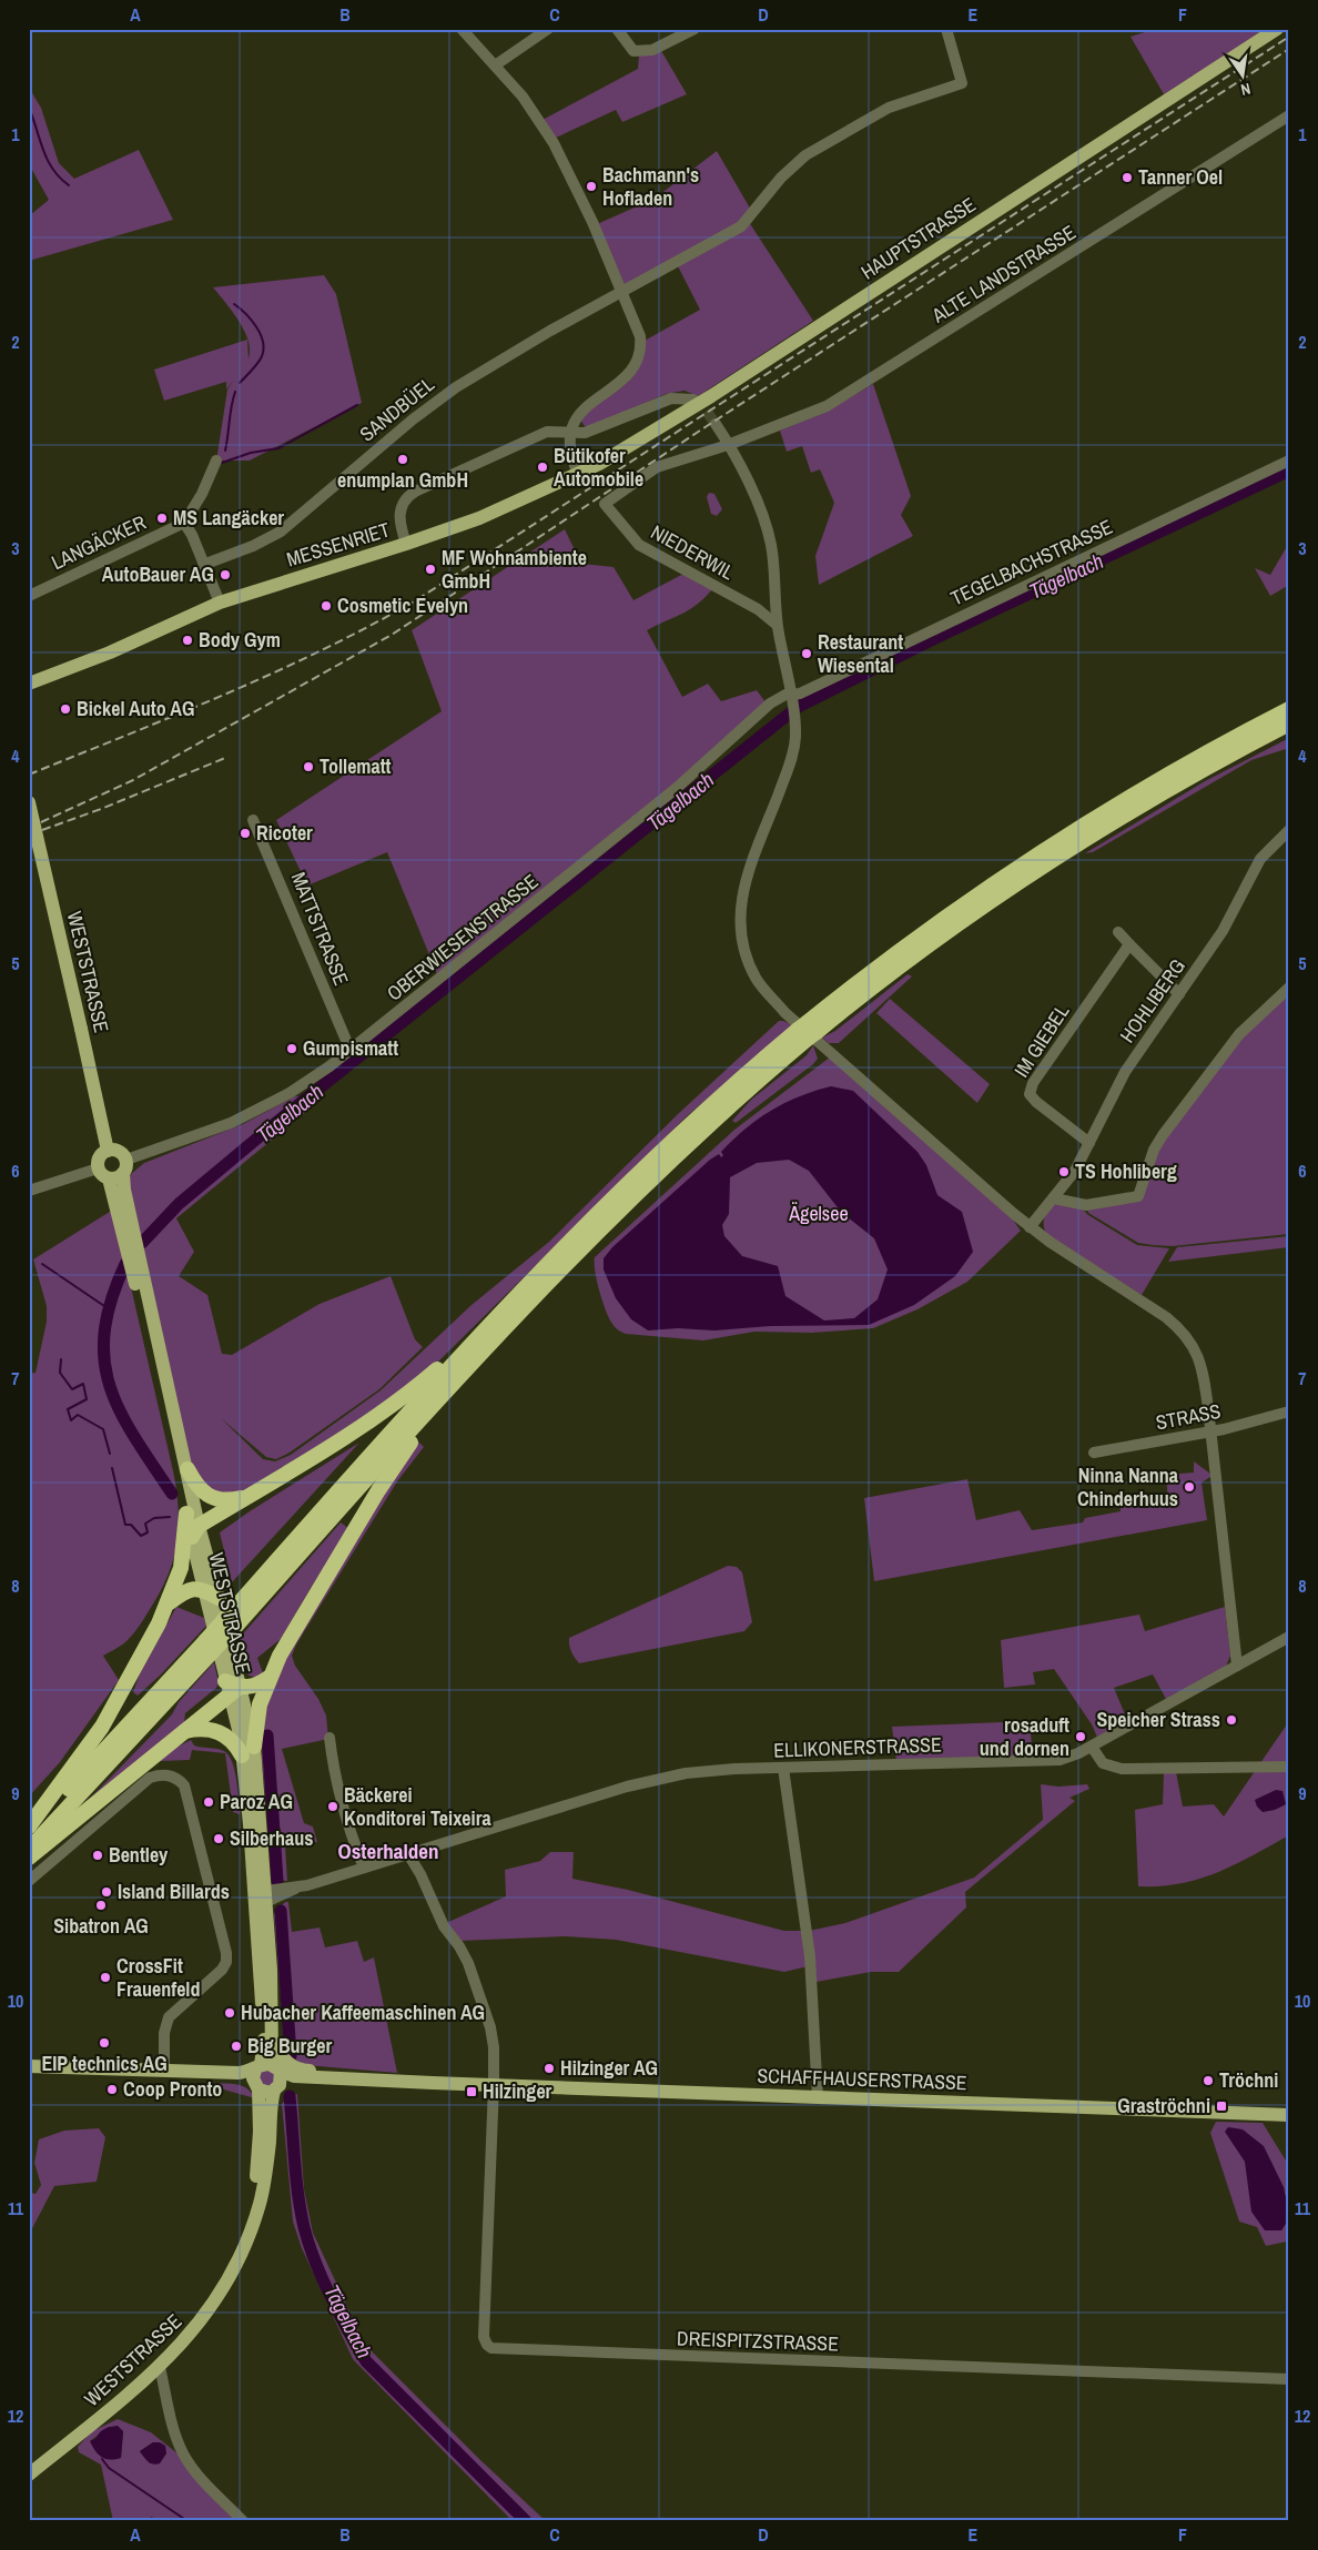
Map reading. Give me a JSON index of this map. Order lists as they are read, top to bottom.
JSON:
{
  "streets": {
    "main road": [
      "HAUPTSTRASSE",
      "MESSENRIET",
      "WESTSTRASSE",
      "SCHAFFHAUSERSTRASSE"
    ],
    "street": [
      "ALTE LANDSTRASSE",
      "SANDBÜEL",
      "LANGÄCKER",
      "NIEDERWIL",
      "TEGELBACHSTRASSE",
      "MATTSTRASSE",
      "OBERWIESENSTRASSE",
      "HOHLIBERG",
      "IM GIEBEL",
      "STRASS",
      "ELLIKONERSTRASSE",
      "DREISPITZSTRASSE"
    ]
  },
  "crossings": [
    ["HAUPTSTRASSE", "MESSENRIET"],
    ["ALTE LANDSTRASSE", "NIEDERWIL"],
    ["TEGELBACHSTRASSE", "OBERWIESENSTRASSE"],
    ["MATTSTRASSE", "OBERWIESENSTRASSE"],
    ["OBERWIESENSTRASSE", "WESTSTRASSE"],
    ["WESTSTRASSE", "ELLIKONERSTRASSE"],
    ["WESTSTRASSE", "SCHAFFHAUSERSTRASSE"],
    ["HOHLIBERG", "IM GIEBEL"],
    ["SCHAFFHAUSERSTRASSE", "DREISPITZSTRASSE"]
  ],
  "districts": ["Osterhalden"],
  "water": ["Tägelbach"],
  "parks": ["Ägelsee"],
  "places": {
    "other": [
      "Tanner Oel",
      "Bachmann's Hofladen",
      "enumplan GmbH",
      "Bütikofer Automobile",
      "MS Langäcker",
      "MF Wohnambiente GmbH",
      "AutoBauer AG",
      "Cosmetic Evelyn",
      "Body Gym",
      "Restaurant Wiesental",
      "Bickel Auto AG",
      "Tollematt",
      "Ricoter",
      "Gumpismatt",
      "TS Hohliberg",
      "Ninna Nanna Chinderhuus",
      "Speicher Strass",
      "rosaduft und dornen",
      "Paroz AG",
      "Bäckerei Konditorei Teixeira",
      "Silberhaus",
      "Bentley",
      "Island Billards",
      "Sibatron AG",
      "CrossFit Frauenfeld",
      "Hubacher Kaffeemaschinen AG",
      "EIP technics AG",
      "Big Burger",
      "Hilzinger AG",
      "Tröchni",
      "Coop Pronto"
    ],
    "transit": ["Hilzinger", "Graströchni"]
  },
  "north": "bottom",
  "grid": {
    "columns": [
      "A",
      "B",
      "C",
      "D",
      "E",
      "F"
    ],
    "rows": [
      "1",
      "2",
      "3",
      "4",
      "5",
      "6",
      "7",
      "8",
      "9",
      "10",
      "11",
      "12"
    ]
  }
}
